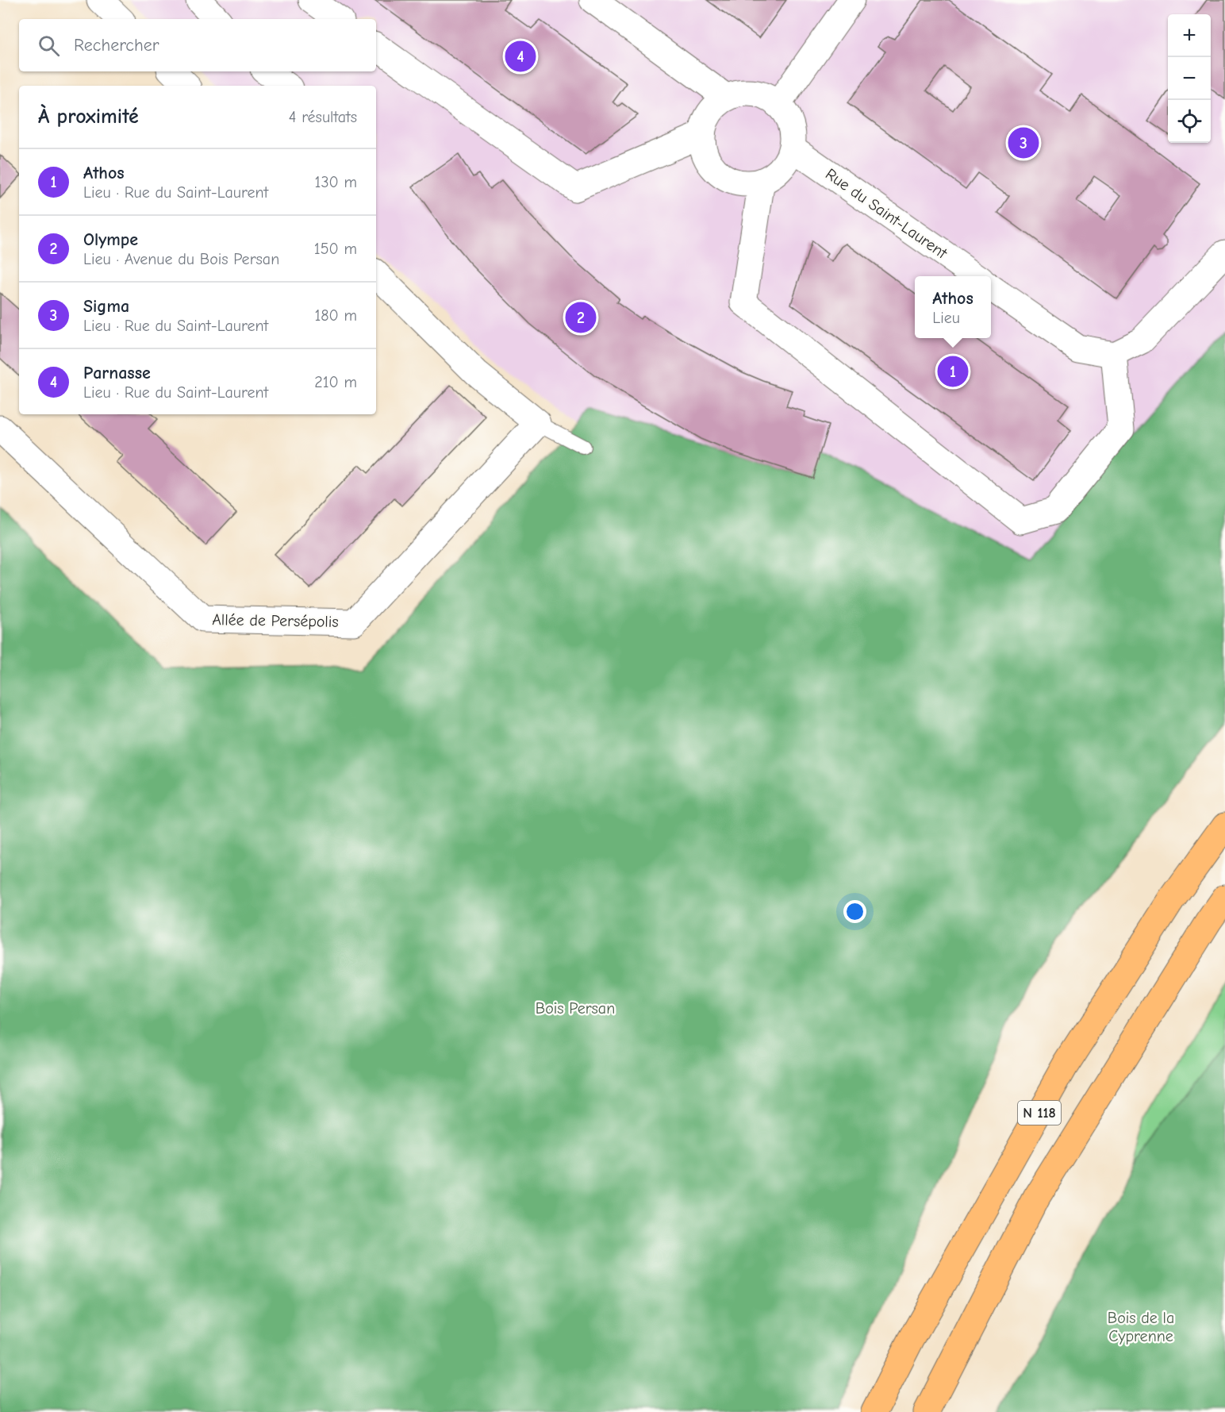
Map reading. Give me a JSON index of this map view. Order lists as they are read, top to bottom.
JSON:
{
  "streets": {
    "highway": ["N 118"],
    "street": ["Rue du Saint-Laurent", "Allée de Persépolis"]
  },
  "parks": ["Bois Persan", "Bois de la Cyprenne"],
  "page": {
    "map_buttons": ["+", "−"],
    "search": "Rechercher",
    "pins": [
      "4",
      "3",
      "2",
      "1"
    ],
    "heading": ["À proximité", "4 résultats"],
    "list": [
      {
        "mark": "1",
        "name": "Athos",
        "note": "Lieu · Rue du Saint-Laurent",
        "value": "130 m"
      },
      {
        "mark": "2",
        "name": "Olympe",
        "note": "Lieu · Avenue du Bois Persan",
        "value": "150 m"
      },
      {
        "mark": "3",
        "name": "Sigma",
        "note": "Lieu · Rue du Saint-Laurent",
        "value": "180 m"
      },
      {
        "mark": "4",
        "name": "Parnasse",
        "note": "Lieu · Rue du Saint-Laurent",
        "value": "210 m"
      }
    ],
    "popup": ["Athos", "Lieu"]
  }
}
